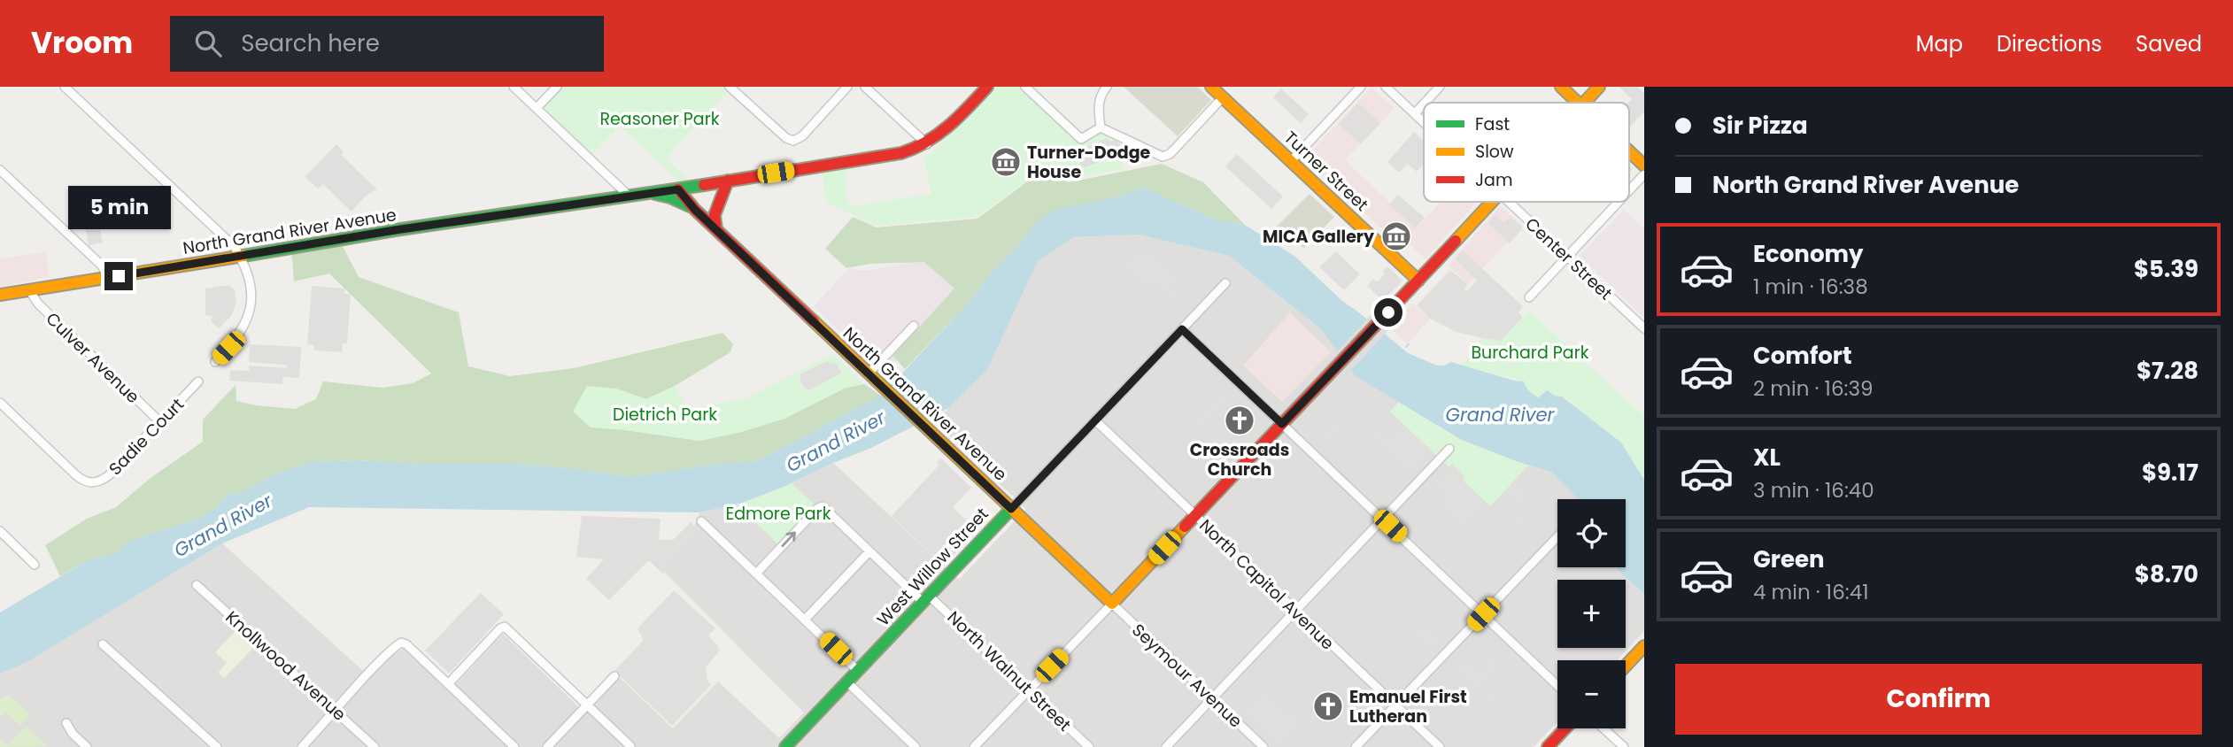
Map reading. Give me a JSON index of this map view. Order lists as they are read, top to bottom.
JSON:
{
  "streets": {
    "street": [
      "Turner Street",
      "North Grand River Avenue",
      "Center Street",
      "Culver Avenue",
      "Sadie Court",
      "West Willow Street",
      "North Capitol Avenue",
      "Knollwood Avenue",
      "North Walnut Street",
      "Seymour Avenue"
    ]
  },
  "crossings": [
    ["North Grand River Avenue", "Culver Avenue"],
    ["North Grand River Avenue", "West Willow Street"],
    ["North Grand River Avenue", "Seymour Avenue"],
    ["Culver Avenue", "Sadie Court"],
    ["West Willow Street", "North Capitol Avenue"],
    ["West Willow Street", "North Walnut Street"]
  ],
  "water": ["Grand River"],
  "parks": [
    "Reasoner Park",
    "Burchard Park",
    "Dietrich Park",
    "Edmore Park"
  ],
  "places": {
    "museum": ["Turner-Dodge House", "MICA Gallery"],
    "church": ["Crossroads Church", "Emanuel First Lutheran"]
  },
  "legend": ["Fast", "Slow", "Jam"],
  "page": {
    "header": "Vroom",
    "search": "Search here",
    "nav": ["Map", "Directions", "Saved"],
    "banner": ["Sir Pizza", "North Grand River Avenue"],
    "bubble": "5 min",
    "list": [
      {
        "name": "Economy",
        "note": "1 min · 16:38",
        "value": "$5.39"
      },
      {
        "name": "Comfort",
        "note": "2 min · 16:39",
        "value": "$7.28"
      },
      {
        "name": "XL",
        "note": "3 min · 16:40",
        "value": "$9.17"
      },
      {
        "name": "Green",
        "note": "4 min · 16:41",
        "value": "$8.70"
      }
    ],
    "map_buttons": ["+", "−"],
    "buttons": "Confirm"
  }
}
